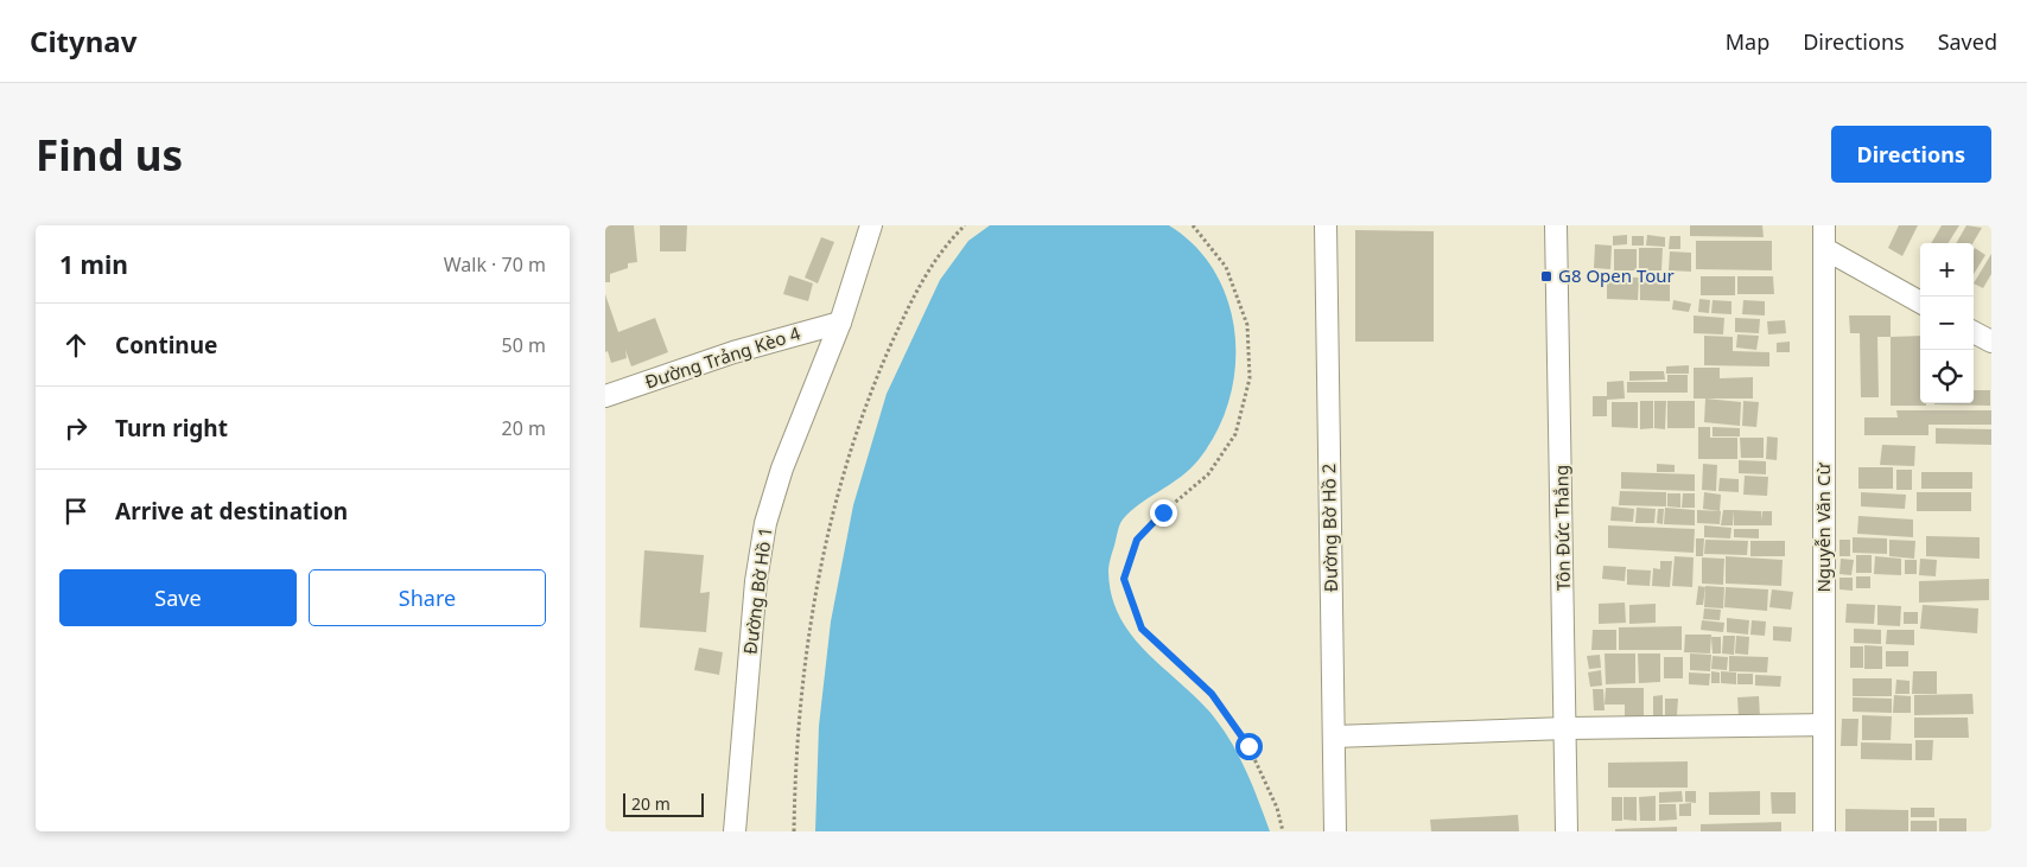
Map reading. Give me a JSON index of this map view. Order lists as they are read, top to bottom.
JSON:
{
  "streets": {
    "street": [
      "Đường Trảng Kèo 4",
      "Đường Bờ Hồ 2",
      "Tôn Đức Thắng",
      "Nguyễn Văn Cừ",
      "Đường Bờ Hồ 1"
    ]
  },
  "crossings": [
    ["Đường Trảng Kèo 4", "Đường Bờ Hồ 1"]
  ],
  "places": {
    "transit": ["G8 Open Tour"]
  },
  "scale_bar": "20 m",
  "page": {
    "header": "Citynav",
    "nav": ["Map", "Directions", "Saved"],
    "buttons": [
      "Directions",
      ["Save", "Share"]
    ],
    "title": "Find us",
    "heading": ["1 min", "Walk · 70 m"],
    "map_buttons": ["+", "−"],
    "list": [
      ["Continue", "50 m"],
      ["Turn right", "20 m"],
      "Arrive at destination"
    ],
    "scale": "20 m"
  }
}
